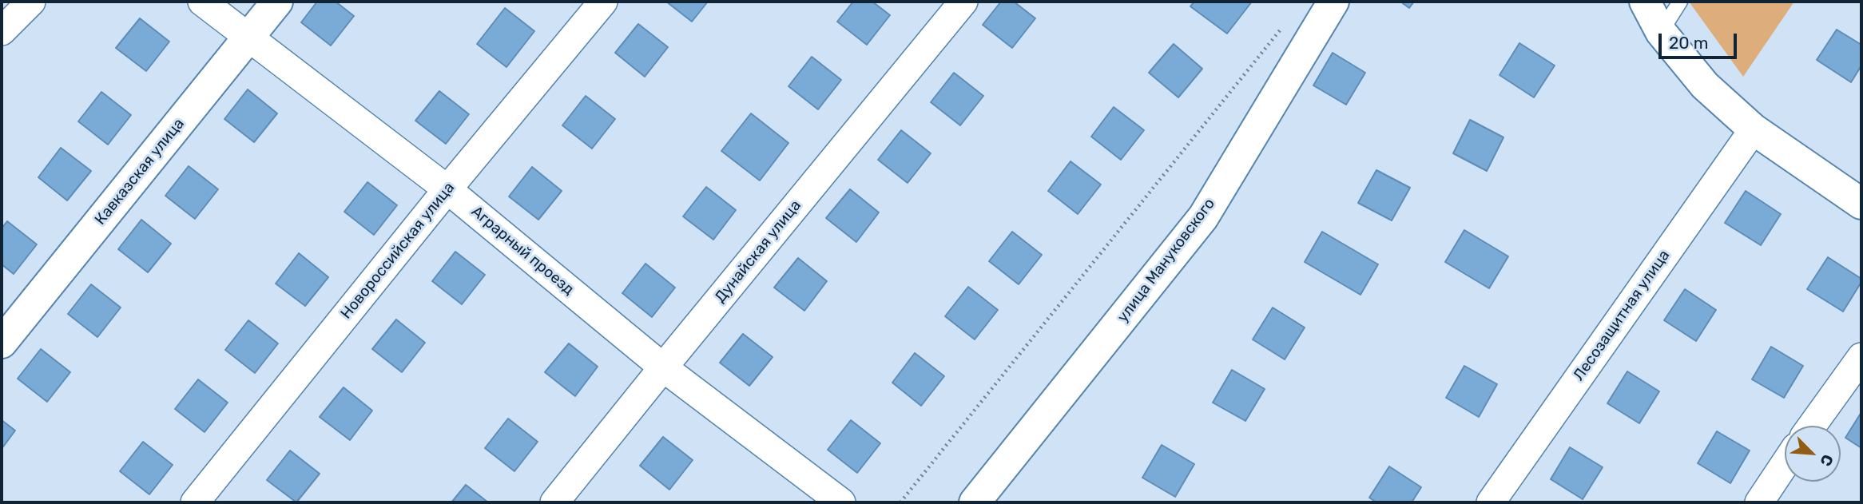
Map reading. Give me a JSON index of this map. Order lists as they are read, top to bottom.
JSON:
{
  "streets": {
    "street": [
      "Кавказская улица",
      "Новороссийская улица",
      "Аграрный проезд",
      "Дунайская улица",
      "улица Мануковского",
      "Лесозащитная улица"
    ]
  },
  "crossings": [
    ["Кавказская улица", "Аграрный проезд"],
    ["Новороссийская улица", "Аграрный проезд"],
    ["Аграрный проезд", "Дунайская улица"]
  ],
  "scale_bar": "20 m",
  "north": "bottom right"
}
